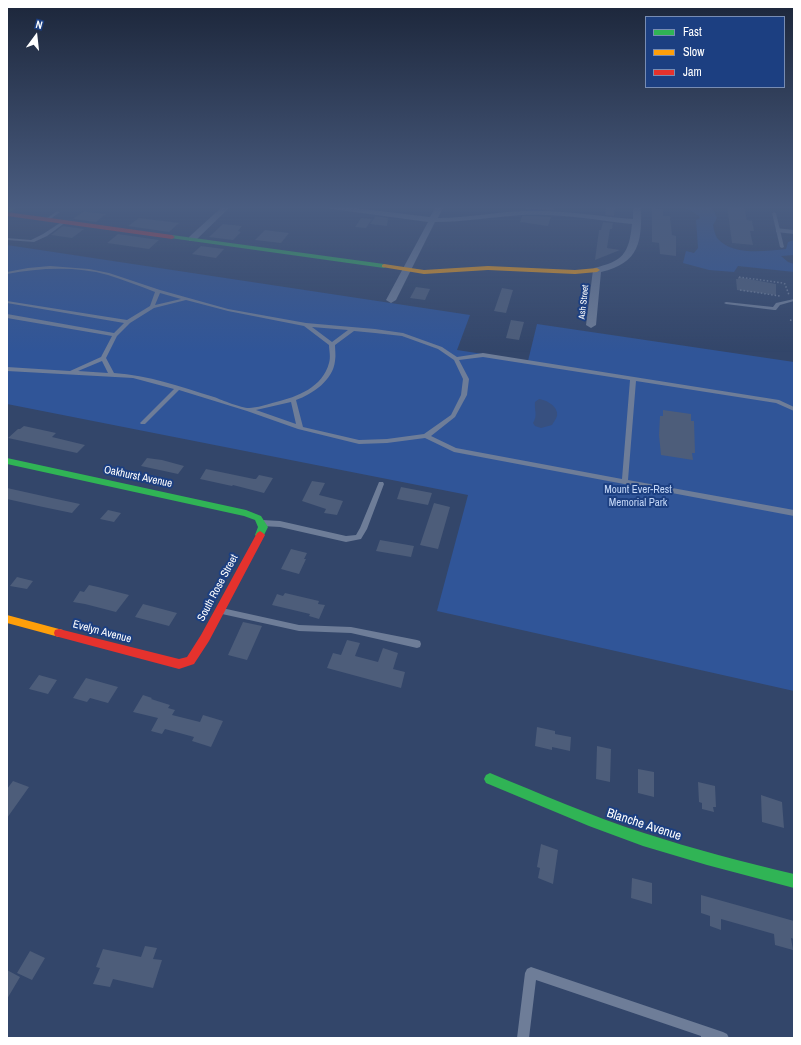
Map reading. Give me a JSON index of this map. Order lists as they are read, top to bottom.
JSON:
{
  "streets": {
    "street": [
      "Ash Street",
      "Oakhurst Avenue",
      "South Rose Street",
      "Evelyn Avenue",
      "Blanche Avenue"
    ]
  },
  "crossings": [
    ["Oakhurst Avenue", "South Rose Street"],
    ["South Rose Street", "Evelyn Avenue"]
  ],
  "parks": ["Mount Ever-Rest Memorial Park"],
  "legend": ["Fast", "Slow", "Jam"],
  "north": "top"
}
